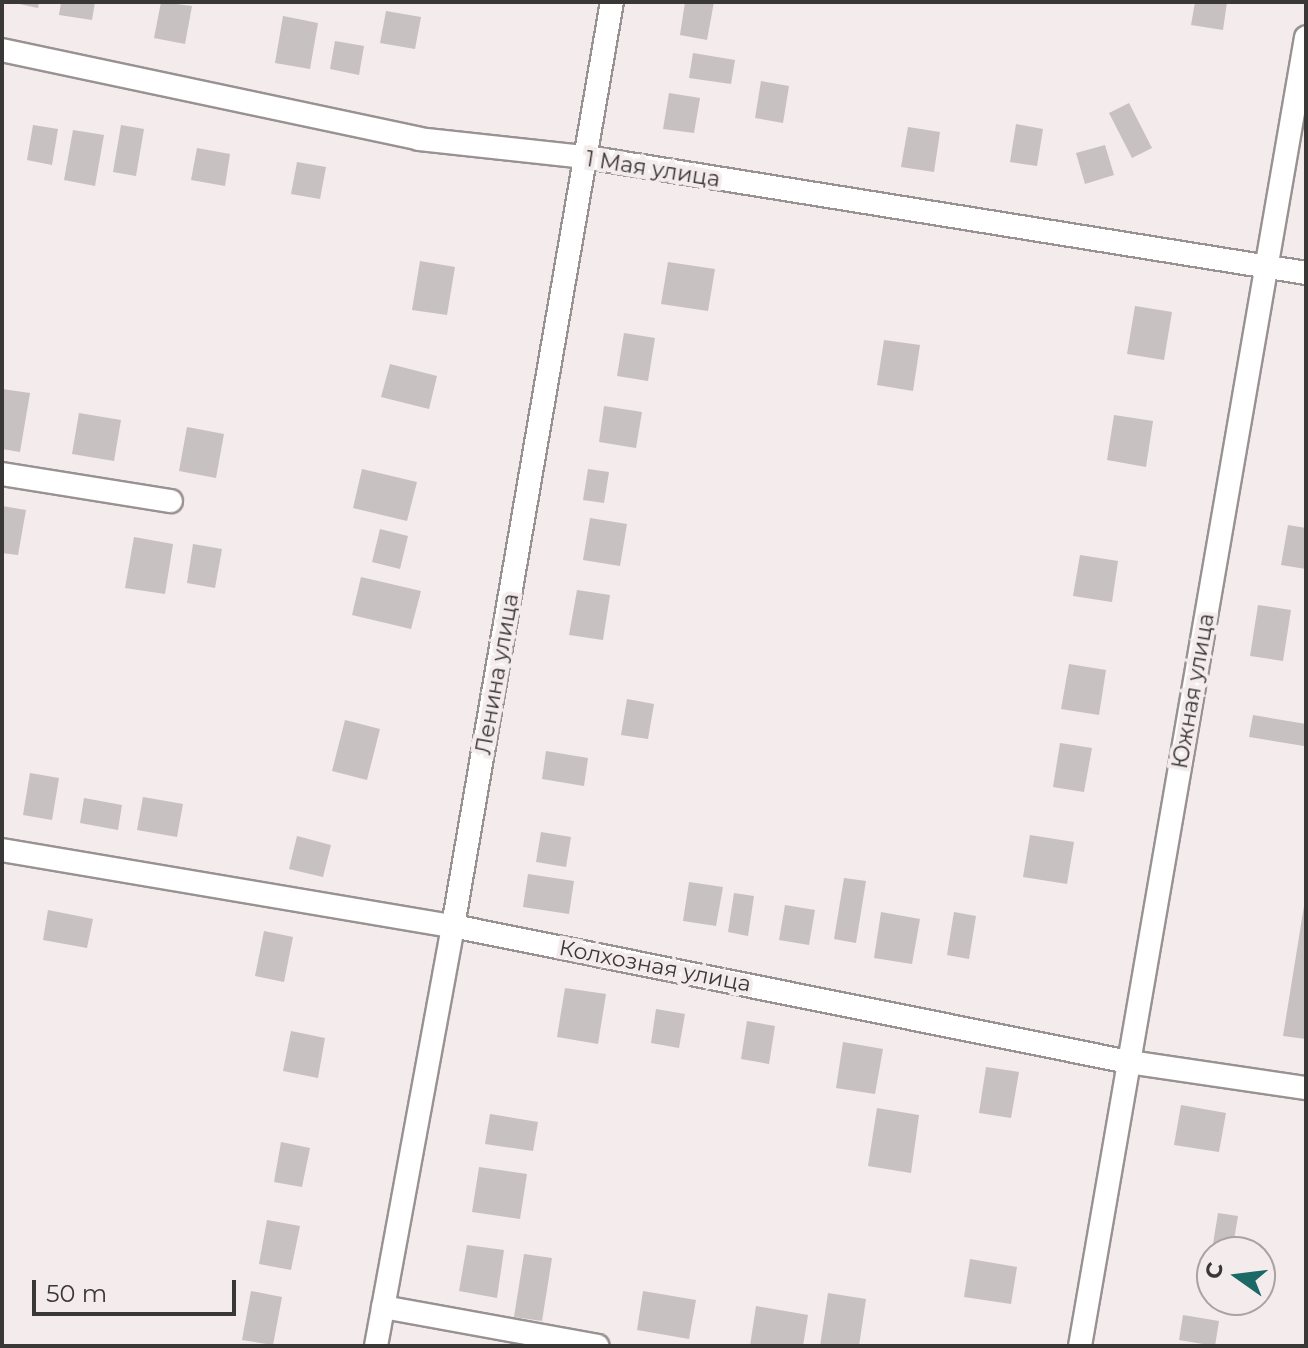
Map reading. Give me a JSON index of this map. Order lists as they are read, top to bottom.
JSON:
{
  "streets": {
    "street": [
      "1 Мая улица",
      "Ленина улица",
      "Южная улица",
      "Колхозная улица"
    ]
  },
  "crossings": [
    ["1 Мая улица", "Ленина улица"],
    ["1 Мая улица", "Южная улица"],
    ["Ленина улица", "Колхозная улица"],
    ["Южная улица", "Колхозная улица"]
  ],
  "scale_bar": "50 m",
  "north": "left"
}
